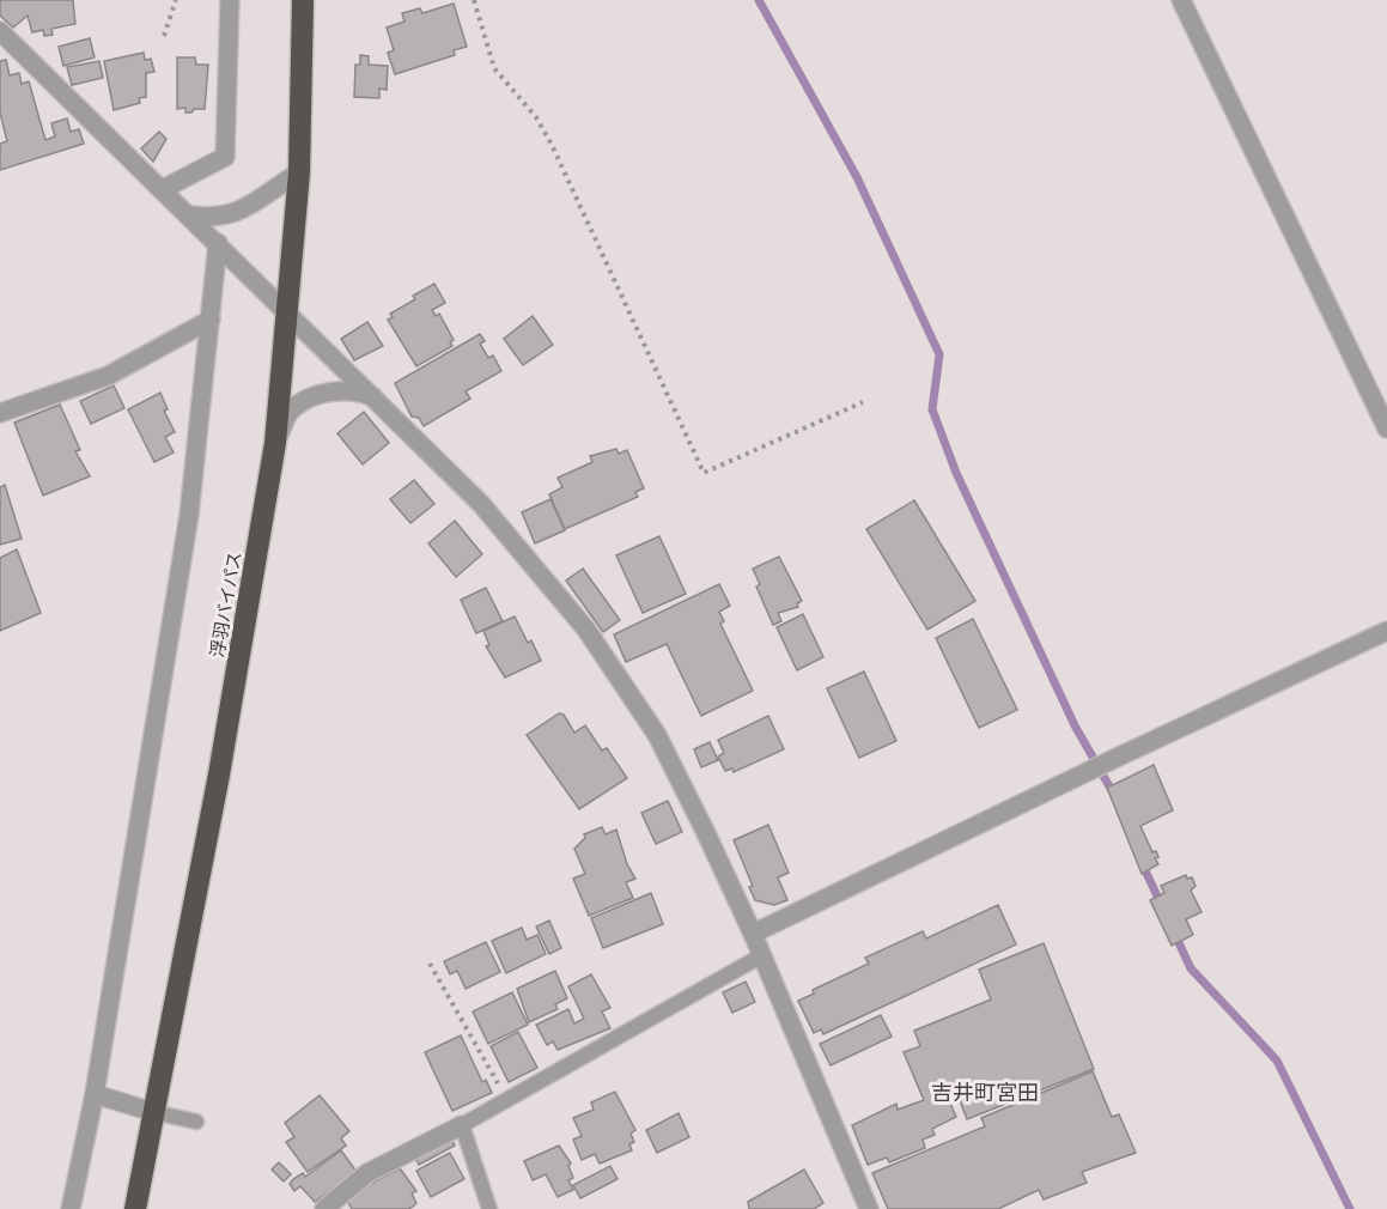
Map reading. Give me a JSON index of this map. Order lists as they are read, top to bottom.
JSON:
{
  "streets": {
    "highway": ["浮羽バイパス"]
  },
  "districts": ["吉井町宮田"]
}
